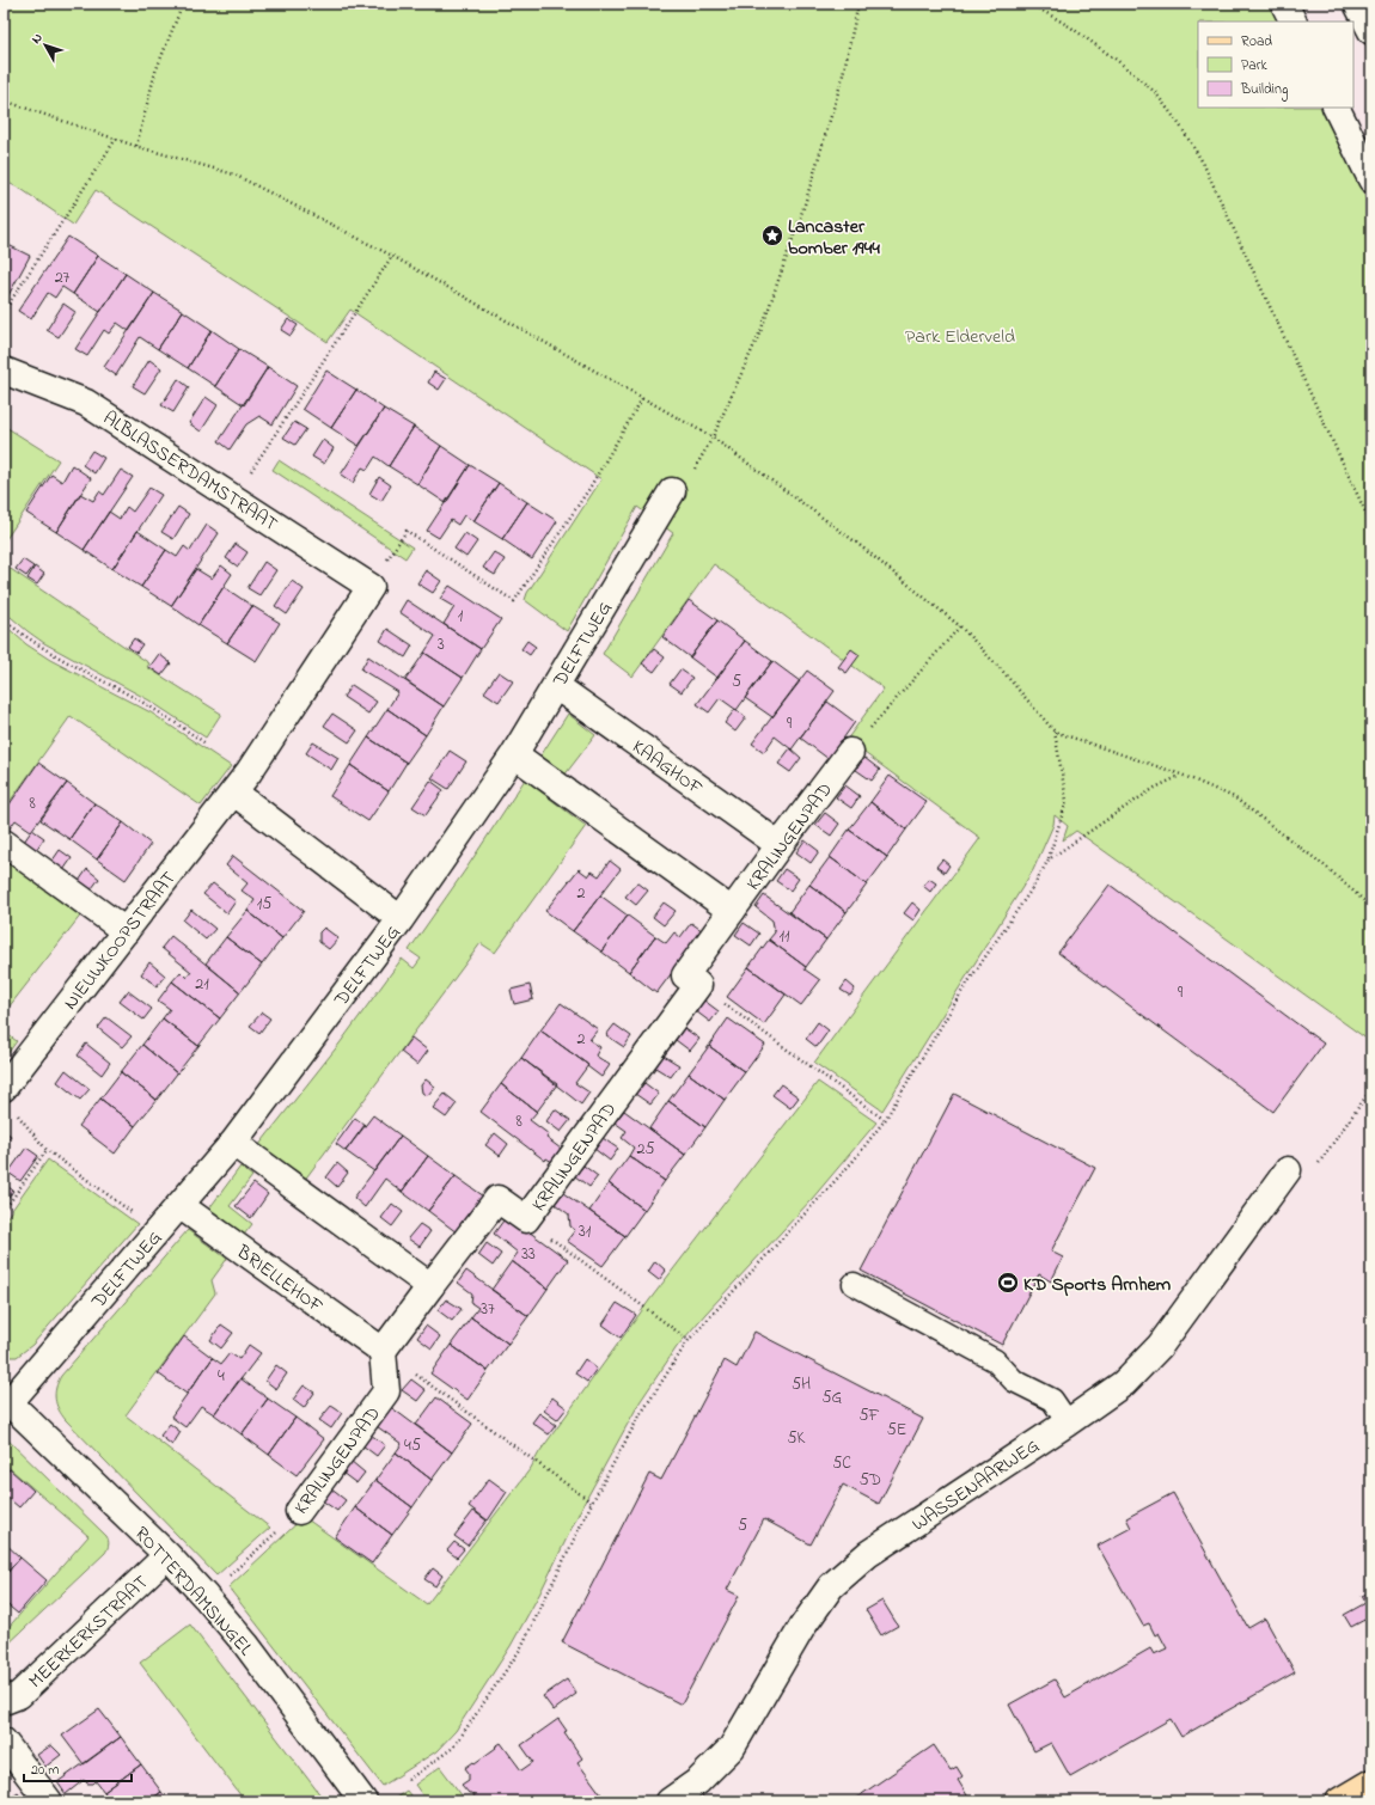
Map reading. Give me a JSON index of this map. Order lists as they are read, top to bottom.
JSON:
{
  "streets": {
    "street": [
      "ALBLASSERDAMSTRAAT",
      "DELFTWEG",
      "KAAGHOF",
      "KRALINGENPAD",
      "NIEUWKOOPSTRAAT",
      "BRIELLEHOF",
      "WASSENAARWEG",
      "ROTTERDAMSINGEL",
      "MEERKERKSTRAAT"
    ]
  },
  "crossings": [
    ["ALBLASSERDAMSTRAAT", "NIEUWKOOPSTRAAT"],
    ["DELFTWEG", "KAAGHOF"],
    ["DELFTWEG", "BRIELLEHOF"],
    ["DELFTWEG", "ROTTERDAMSINGEL"],
    ["KAAGHOF", "KRALINGENPAD"],
    ["KRALINGENPAD", "BRIELLEHOF"],
    ["KRALINGENPAD", "ROTTERDAMSINGEL"],
    ["ROTTERDAMSINGEL", "MEERKERKSTRAAT"]
  ],
  "parks": ["Park Elderveld"],
  "places": {
    "place": ["Lancaster bomber 1944"],
    "sports": ["KD Sports Arnhem"]
  },
  "house_numbers": [
    "27",
    "1",
    "3",
    "5",
    "9",
    "8",
    "2",
    "15",
    "11",
    "21",
    "9",
    "2",
    "8",
    "25",
    "31",
    "33",
    "37",
    "4",
    "5H",
    "5G",
    "5F",
    "5E",
    "5K",
    "45",
    "5C",
    "5D",
    "5"
  ],
  "legend": ["Road", "Park", "Building"],
  "scale_bar": "20 m",
  "north": "top left"
}
